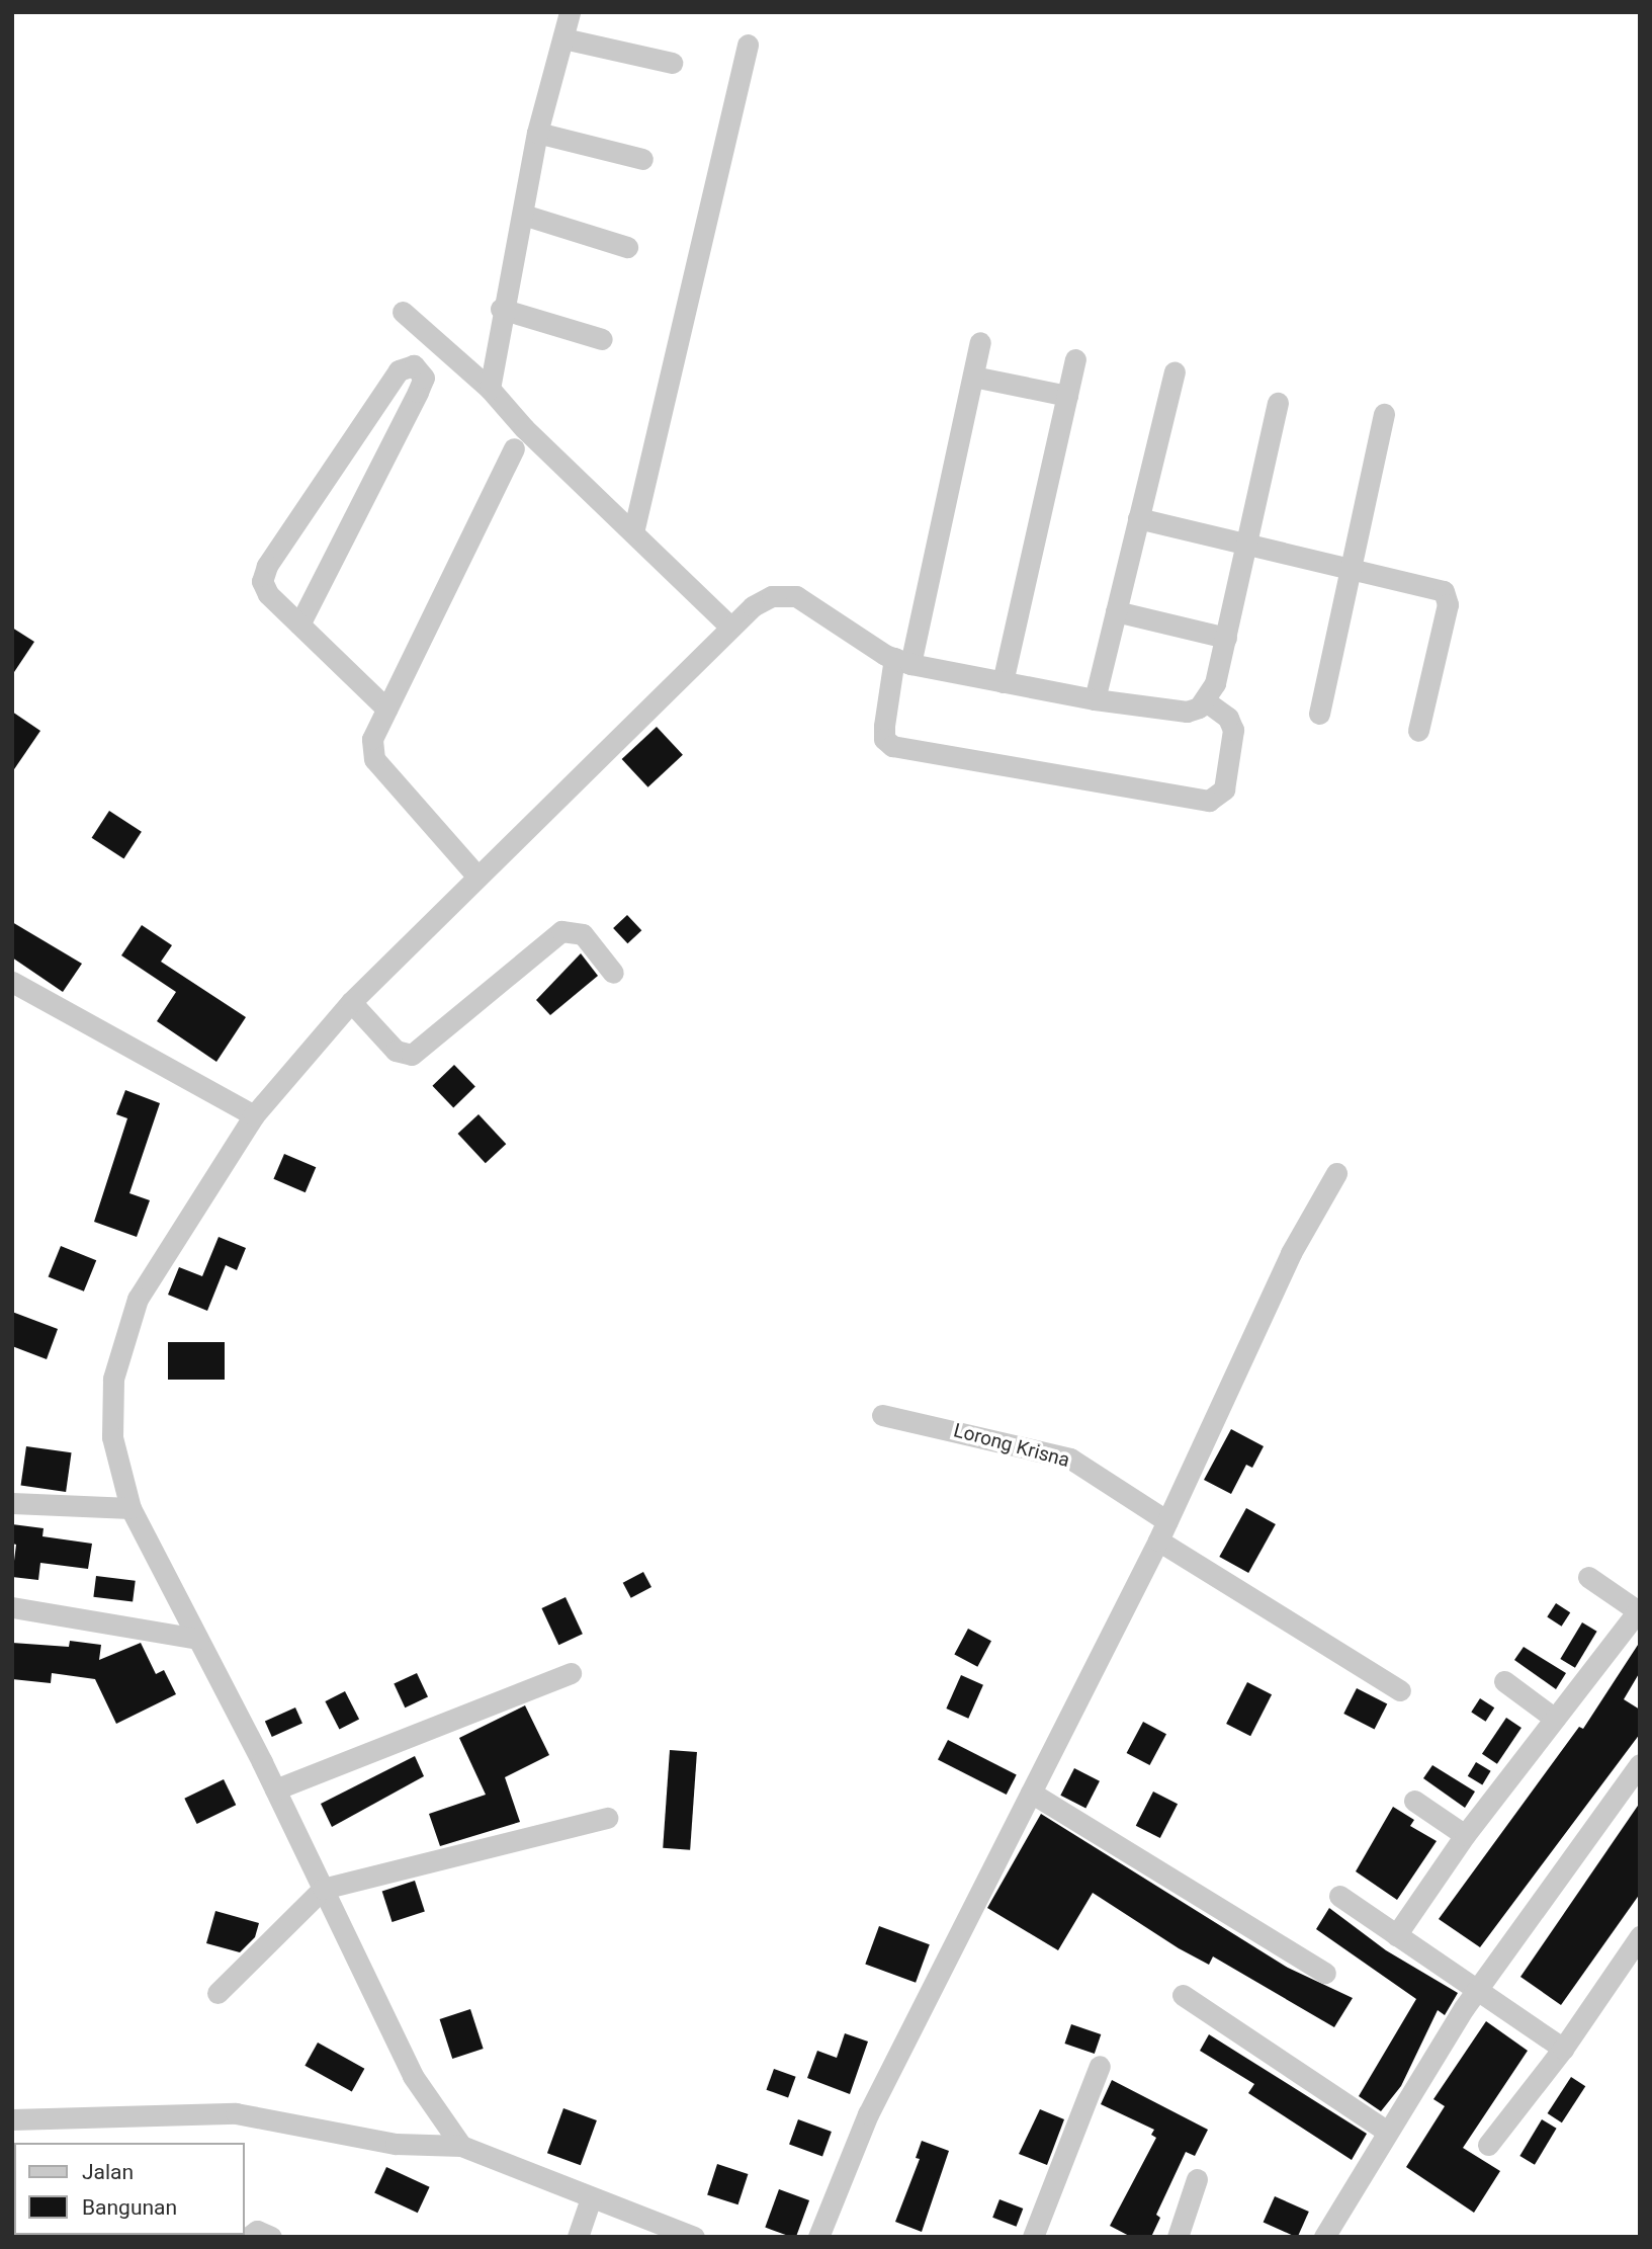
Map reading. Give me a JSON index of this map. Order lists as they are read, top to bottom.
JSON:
{
  "streets": {
    "street": ["Lorong Krisna"]
  },
  "legend": ["Jalan", "Bangunan"]
}
